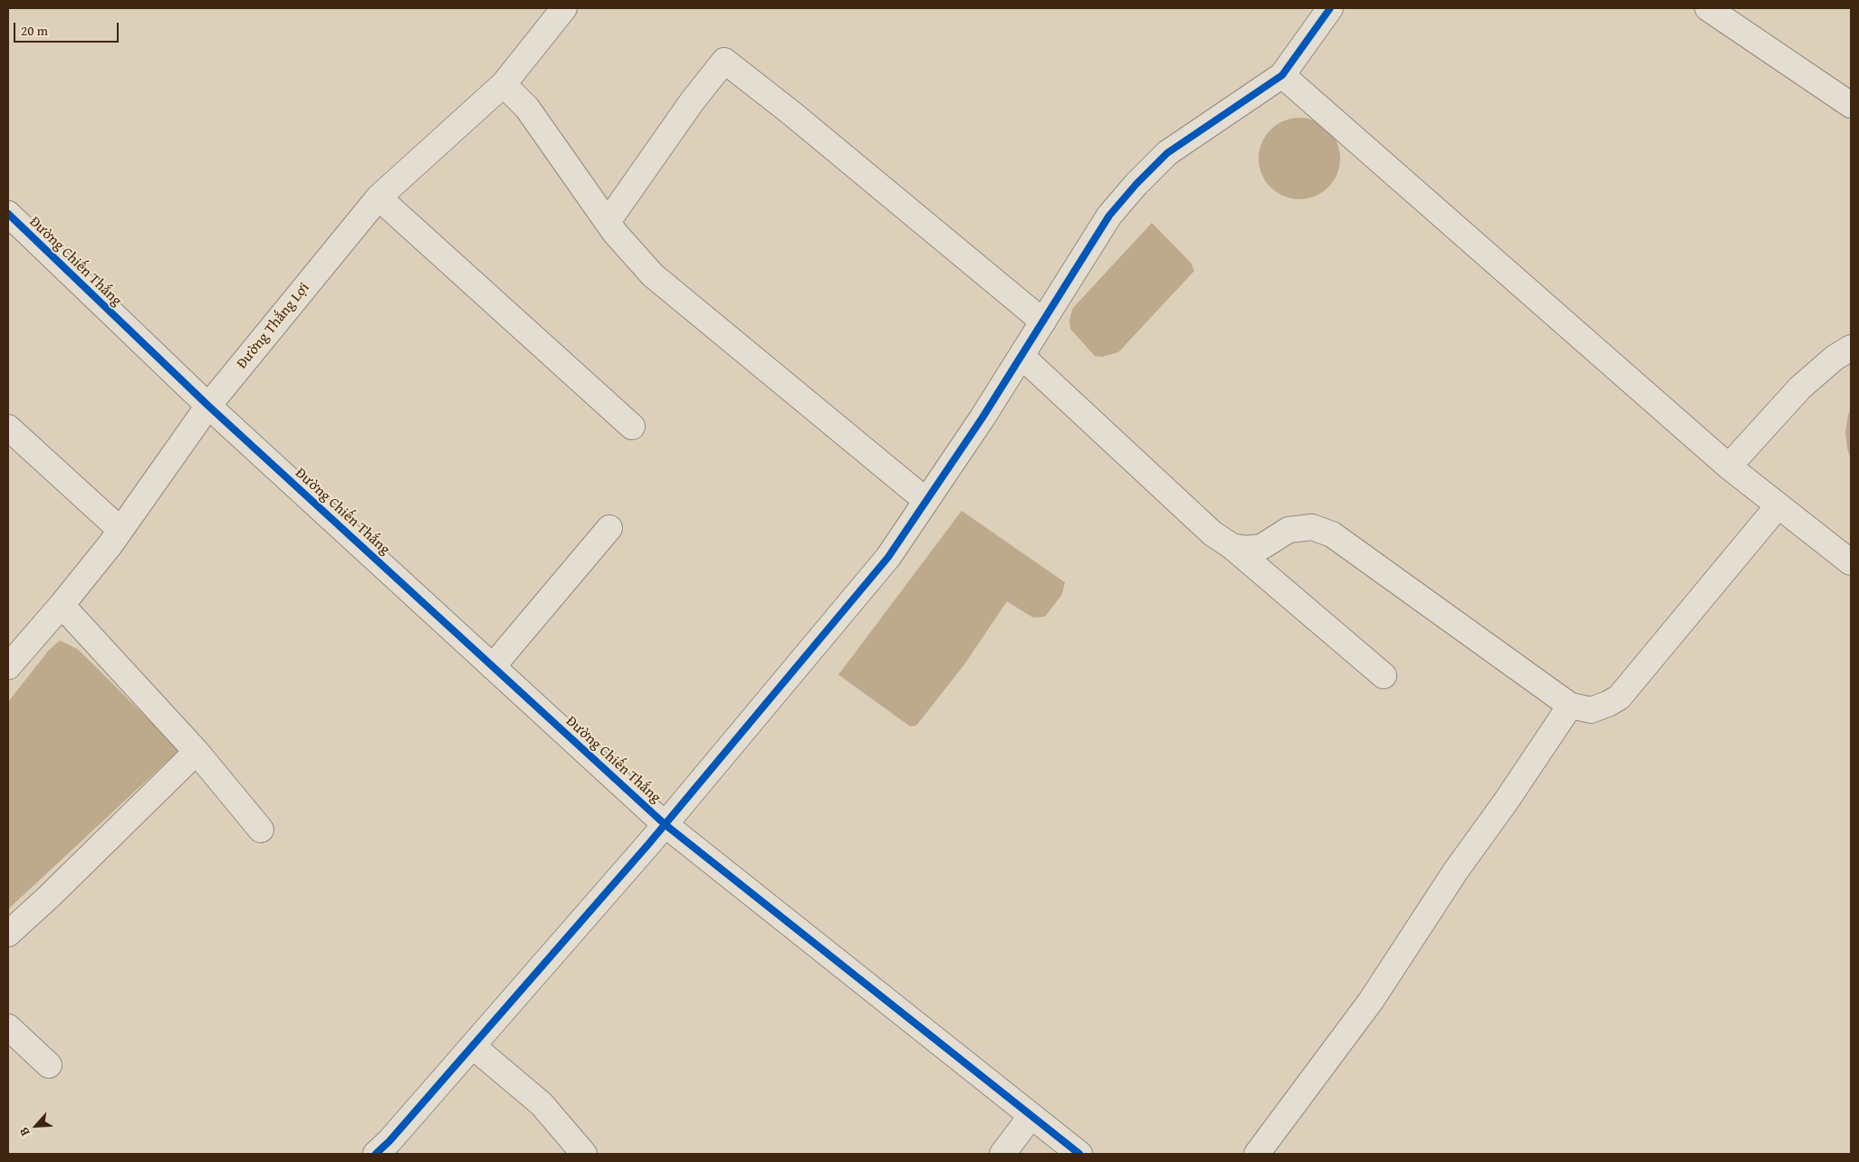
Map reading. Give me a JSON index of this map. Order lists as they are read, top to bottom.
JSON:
{
  "streets": {
    "street": ["Đường Chiến Thắng", "Đường Thắng Lợi"]
  },
  "crossings": [
    ["Đường Chiến Thắng", "Đường Thắng Lợi"]
  ],
  "scale_bar": "20 m",
  "north": "bottom left"
}
